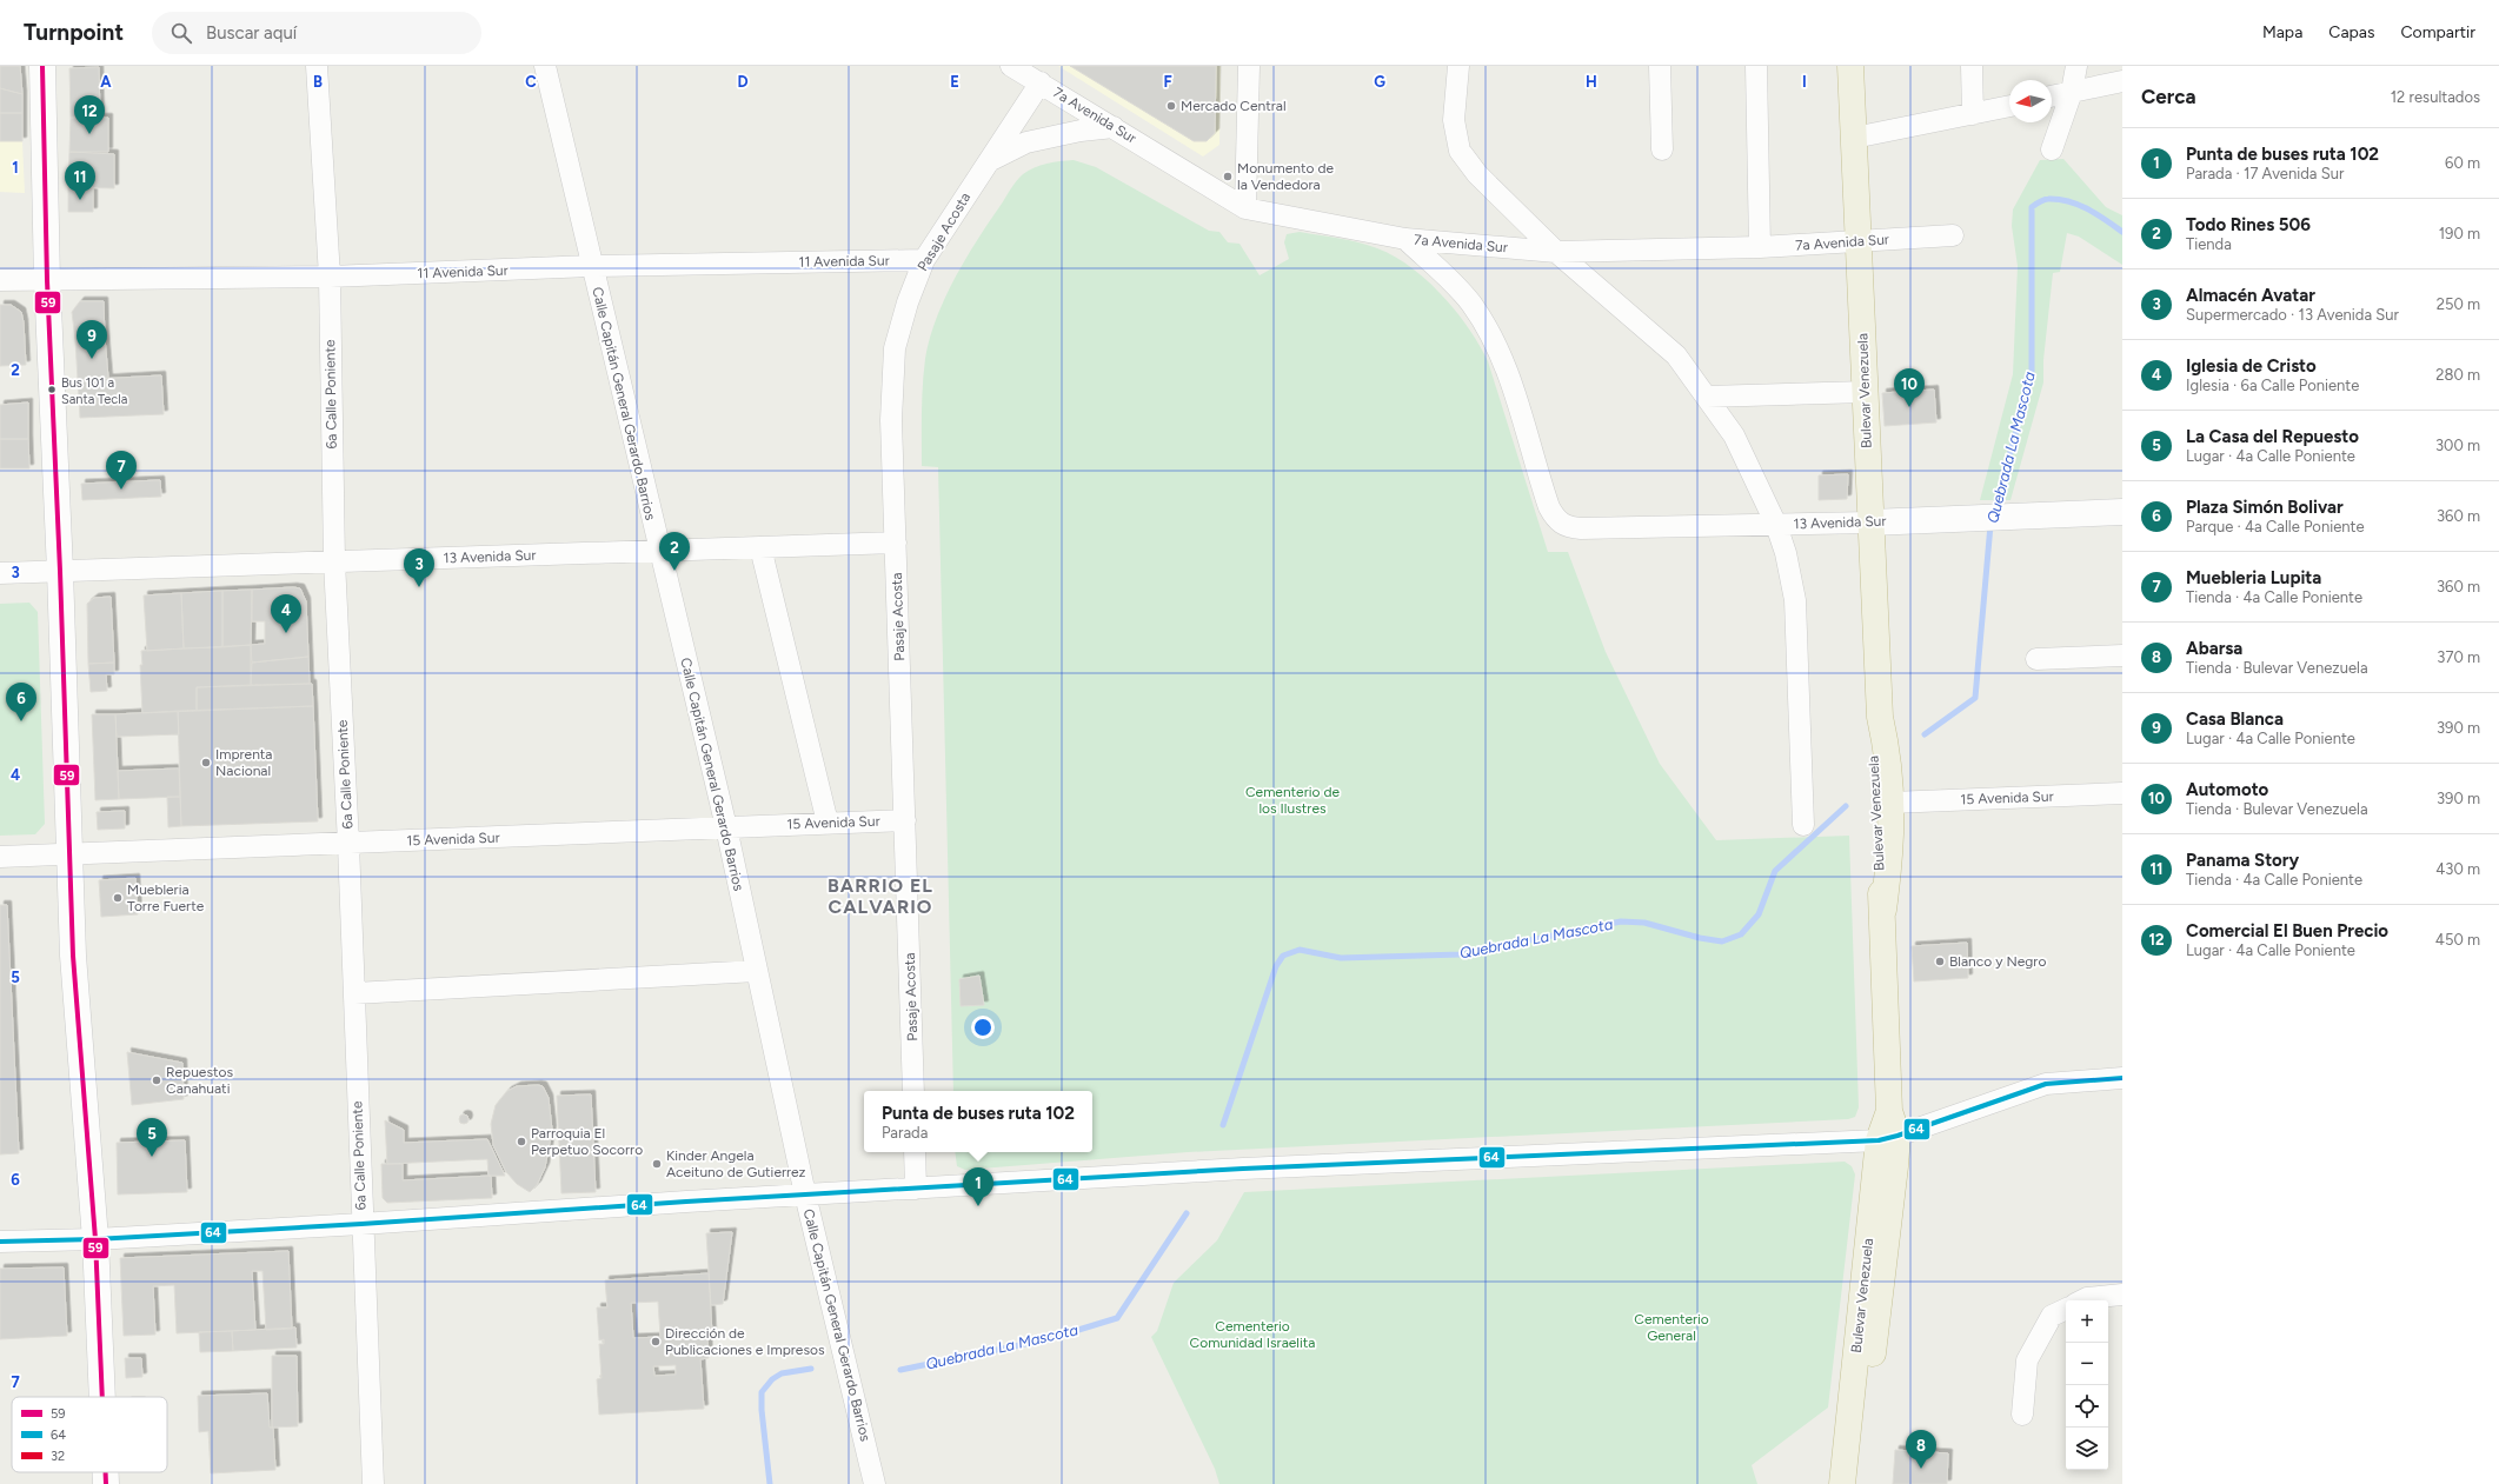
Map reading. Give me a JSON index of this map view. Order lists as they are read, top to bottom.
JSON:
{
  "streets": {
    "highway": ["Bulevar Venezuela"],
    "street": [
      "7a Avenida Sur",
      "Pasaje Acosta",
      "11 Avenida Sur",
      "6a Calle Poniente",
      "Calle Capitán General Gerardo Barrios",
      "13 Avenida Sur",
      "15 Avenida Sur"
    ]
  },
  "crossings": [
    ["7a Avenida Sur", "Pasaje Acosta"],
    ["7a Avenida Sur", "Bulevar Venezuela"],
    ["7a Avenida Sur", "13 Avenida Sur"],
    ["Pasaje Acosta", "11 Avenida Sur"],
    ["Pasaje Acosta", "13 Avenida Sur"],
    ["Pasaje Acosta", "15 Avenida Sur"],
    ["11 Avenida Sur", "6a Calle Poniente"],
    ["11 Avenida Sur", "Calle Capitán General Gerardo Barrios"],
    ["Bulevar Venezuela", "13 Avenida Sur"],
    ["Bulevar Venezuela", "15 Avenida Sur"],
    ["6a Calle Poniente", "13 Avenida Sur"],
    ["6a Calle Poniente", "15 Avenida Sur"],
    ["Calle Capitán General Gerardo Barrios", "13 Avenida Sur"],
    ["Calle Capitán General Gerardo Barrios", "15 Avenida Sur"]
  ],
  "districts": ["BARRIO EL CALVARIO"],
  "water": ["Quebrada La Mascota"],
  "parks": ["Cementerio de los Ilustres", "Cementerio General", "Cementerio Comunidad Israelita"],
  "places": [
    "Mercado Central",
    "Monumento de la Vendedora",
    "Bus 101 a Santa Tecla",
    "Imprenta Nacional",
    "Muebleria Torre Fuerte",
    "Blanco y Negro",
    "Repuestos Canahuati",
    "Parroquia El Perpetuo Socorro",
    "Kinder Angela Aceituno de Gutierrez",
    "Dirección de Publicaciones e Impresos"
  ],
  "lines": ["transit line 59", "transit line 64"],
  "legend": ["59", "64", "32"],
  "north": "left",
  "page": {
    "header": "Turnpoint",
    "search": "Buscar aquí",
    "nav": ["Mapa", "Capas", "Compartir"],
    "heading": ["Cerca", "12 resultados"],
    "pins": [
      "12",
      "11",
      "9",
      "10",
      "7",
      "2",
      "3",
      "4",
      "6",
      "5",
      "1",
      "8"
    ],
    "list": [
      {
        "mark": "1",
        "name": "Punta de buses ruta 102",
        "note": "Parada · 17 Avenida Sur",
        "value": "60 m"
      },
      {
        "mark": "2",
        "name": "Todo Rines 506",
        "note": "Tienda",
        "value": "190 m"
      },
      {
        "mark": "3",
        "name": "Almacén Avatar",
        "note": "Supermercado · 13 Avenida Sur",
        "value": "250 m"
      },
      {
        "mark": "4",
        "name": "Iglesia de Cristo",
        "note": "Iglesia · 6a Calle Poniente",
        "value": "280 m"
      },
      {
        "mark": "5",
        "name": "La Casa del Repuesto",
        "note": "Lugar · 4a Calle Poniente",
        "value": "300 m"
      },
      {
        "mark": "6",
        "name": "Plaza Simón Bolivar",
        "note": "Parque · 4a Calle Poniente",
        "value": "360 m"
      },
      {
        "mark": "7",
        "name": "Muebleria Lupita",
        "note": "Tienda · 4a Calle Poniente",
        "value": "360 m"
      },
      {
        "mark": "8",
        "name": "Abarsa",
        "note": "Tienda · Bulevar Venezuela",
        "value": "370 m"
      },
      {
        "mark": "9",
        "name": "Casa Blanca",
        "note": "Lugar · 4a Calle Poniente",
        "value": "390 m"
      },
      {
        "mark": "10",
        "name": "Automoto",
        "note": "Tienda · Bulevar Venezuela",
        "value": "390 m"
      },
      {
        "mark": "11",
        "name": "Panama Story",
        "note": "Tienda · 4a Calle Poniente",
        "value": "430 m"
      },
      {
        "mark": "12",
        "name": "Comercial El Buen Precio",
        "note": "Lugar · 4a Calle Poniente",
        "value": "450 m"
      }
    ],
    "popup": ["Punta de buses ruta 102", "Parada"],
    "map_buttons": ["+", "−"]
  },
  "grid": {
    "columns": [
      "A",
      "B",
      "C",
      "D",
      "E",
      "F",
      "G",
      "H",
      "I"
    ],
    "rows": [
      "1",
      "2",
      "3",
      "4",
      "5",
      "6",
      "7"
    ]
  }
}
